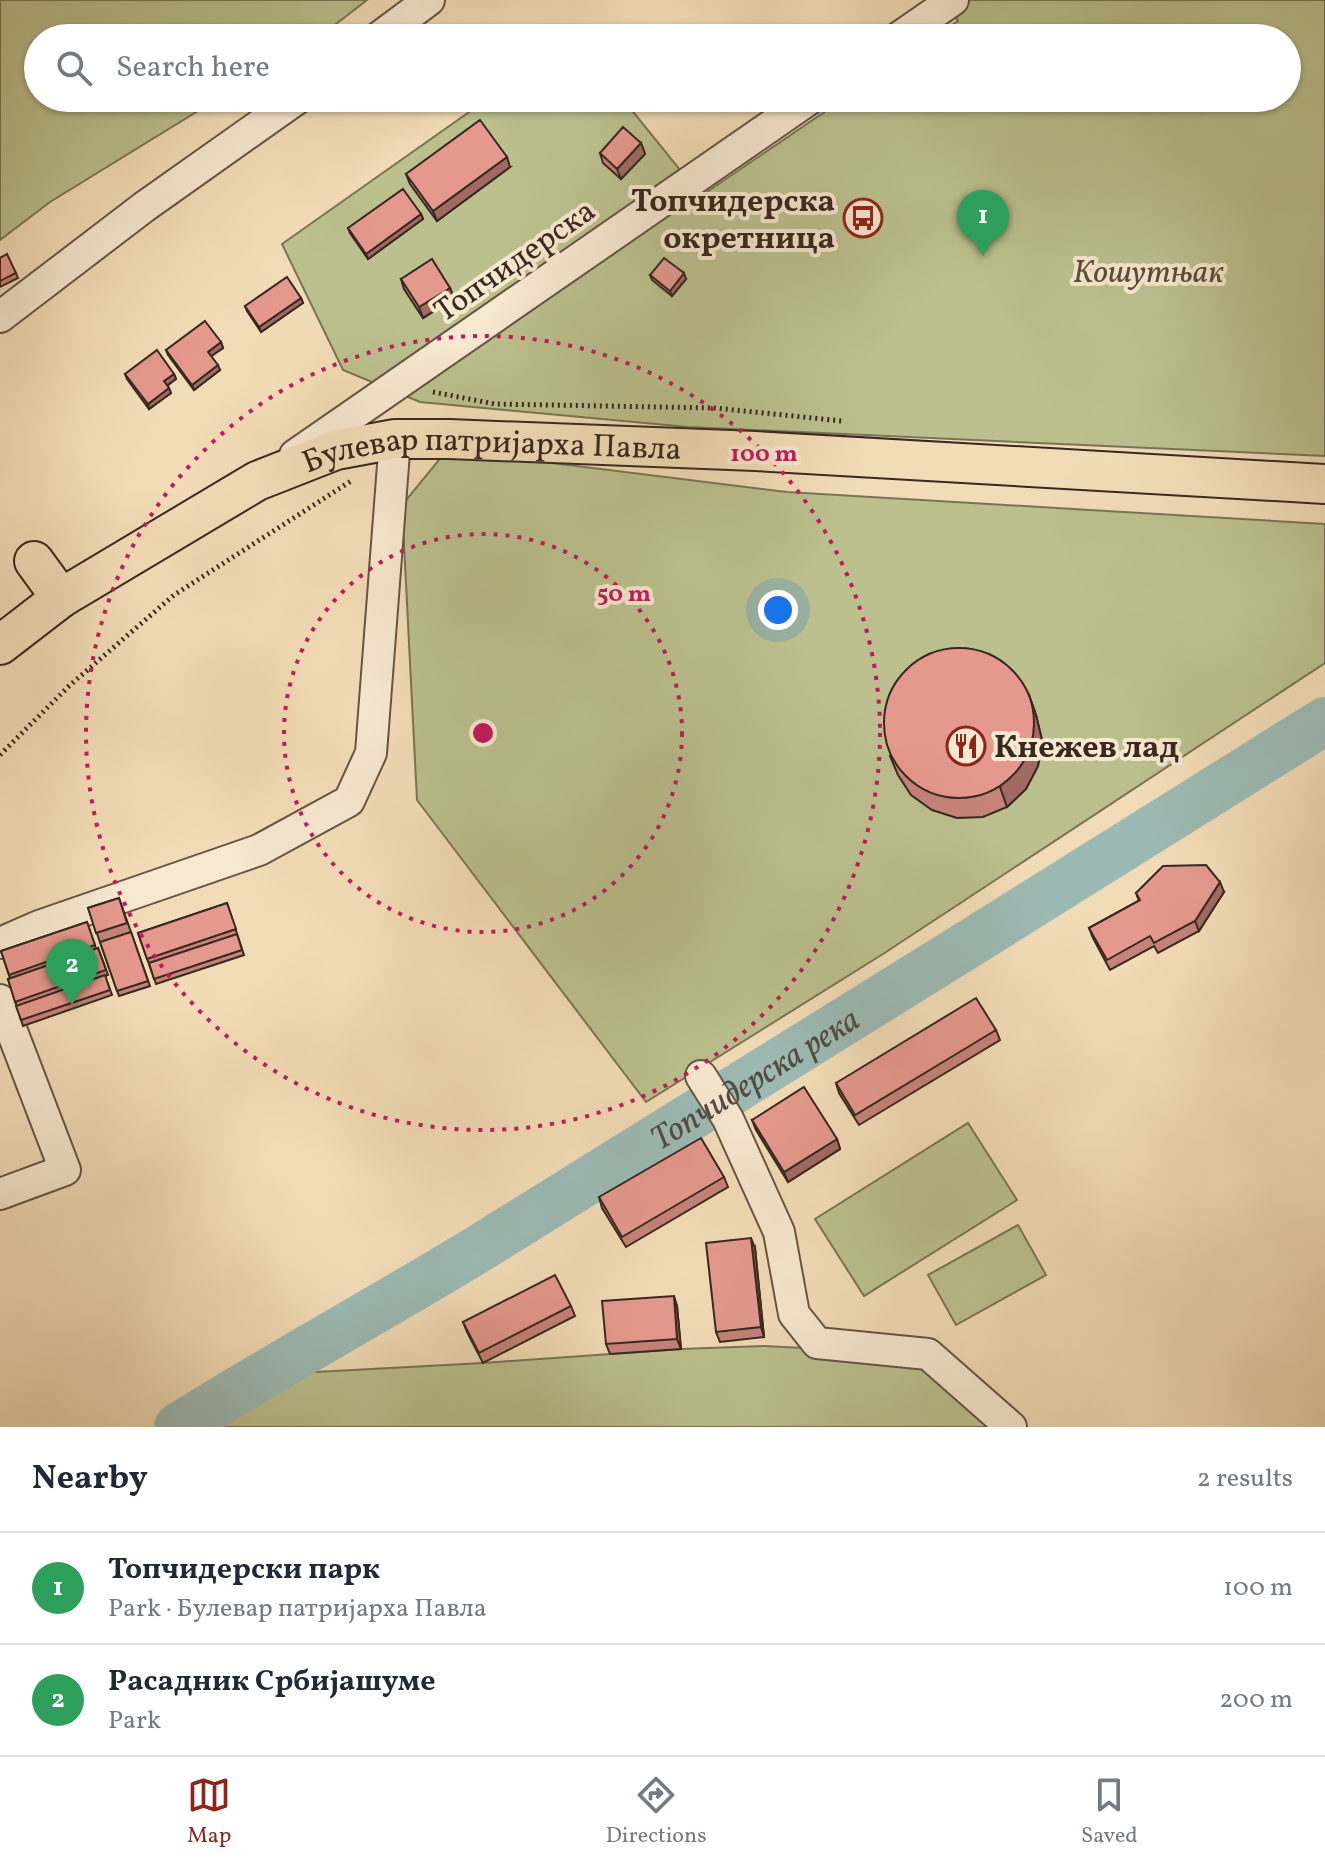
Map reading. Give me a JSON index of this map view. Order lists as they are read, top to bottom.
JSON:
{
  "streets": {
    "main road": ["Булевар патријарха Павла"],
    "street": ["Топчидерска"]
  },
  "crossings": [
    ["Топчидерска", "Булевар патријарха Павла"]
  ],
  "water": ["Топчидерска река"],
  "parks": ["Кошутњак"],
  "places": {
    "bus stop": ["Топчидерска окретница"],
    "restaurant": ["Кнежев лад"]
  },
  "page": {
    "search": "Search here",
    "pins": ["1", "2"],
    "heading": ["Nearby", "2 results"],
    "list": [
      {
        "mark": "1",
        "name": "Топчидерски парк",
        "note": "Park · Булевар патријарха Павла",
        "value": "100 m"
      },
      {
        "mark": "2",
        "name": "Расадник Србијашуме",
        "note": "Park",
        "value": "200 m"
      }
    ],
    "nav": ["Map", "Directions", "Saved"]
  },
  "rings": ["100 m", "50 m"]
}
